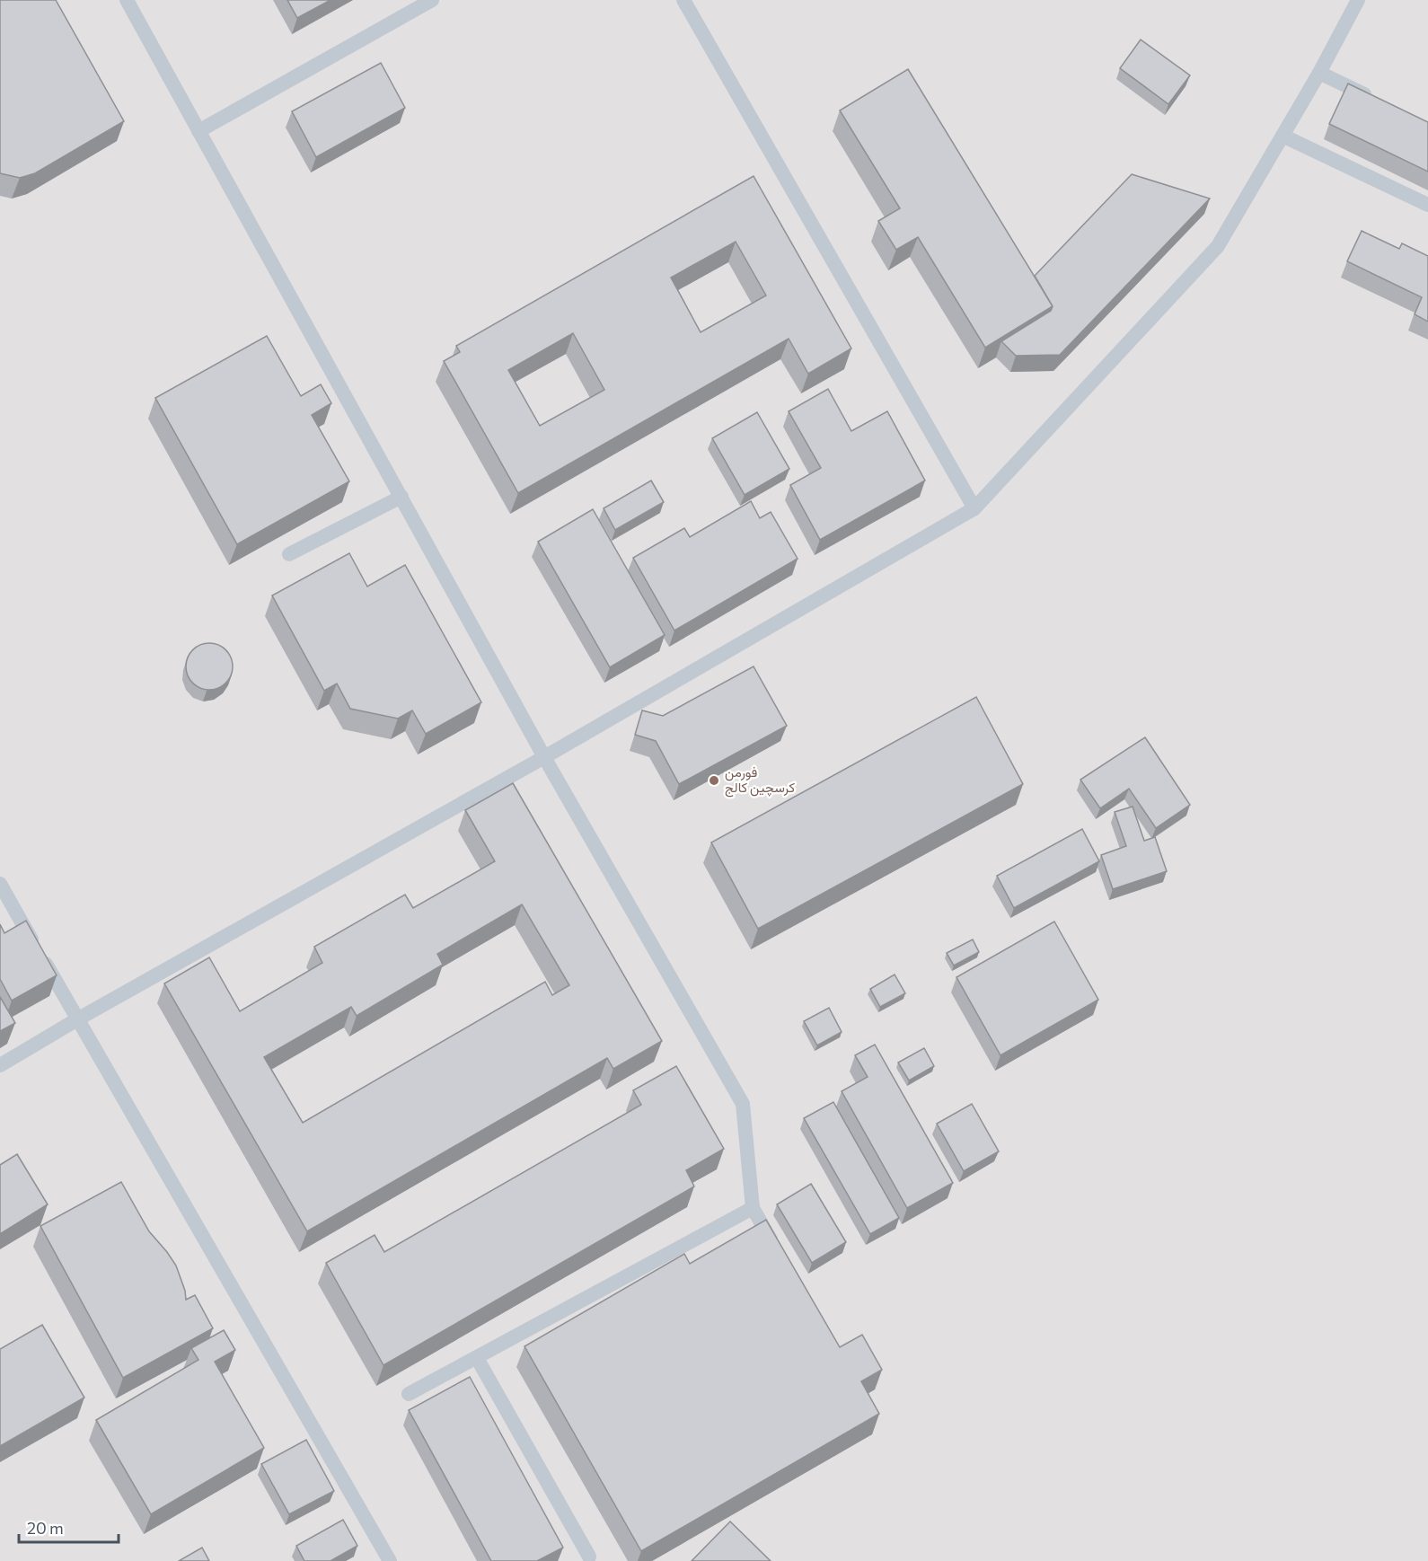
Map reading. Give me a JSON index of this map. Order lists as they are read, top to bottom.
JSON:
{
  "places": ["فورمن کرسچین کالج"],
  "scale_bar": "20 m"
}
